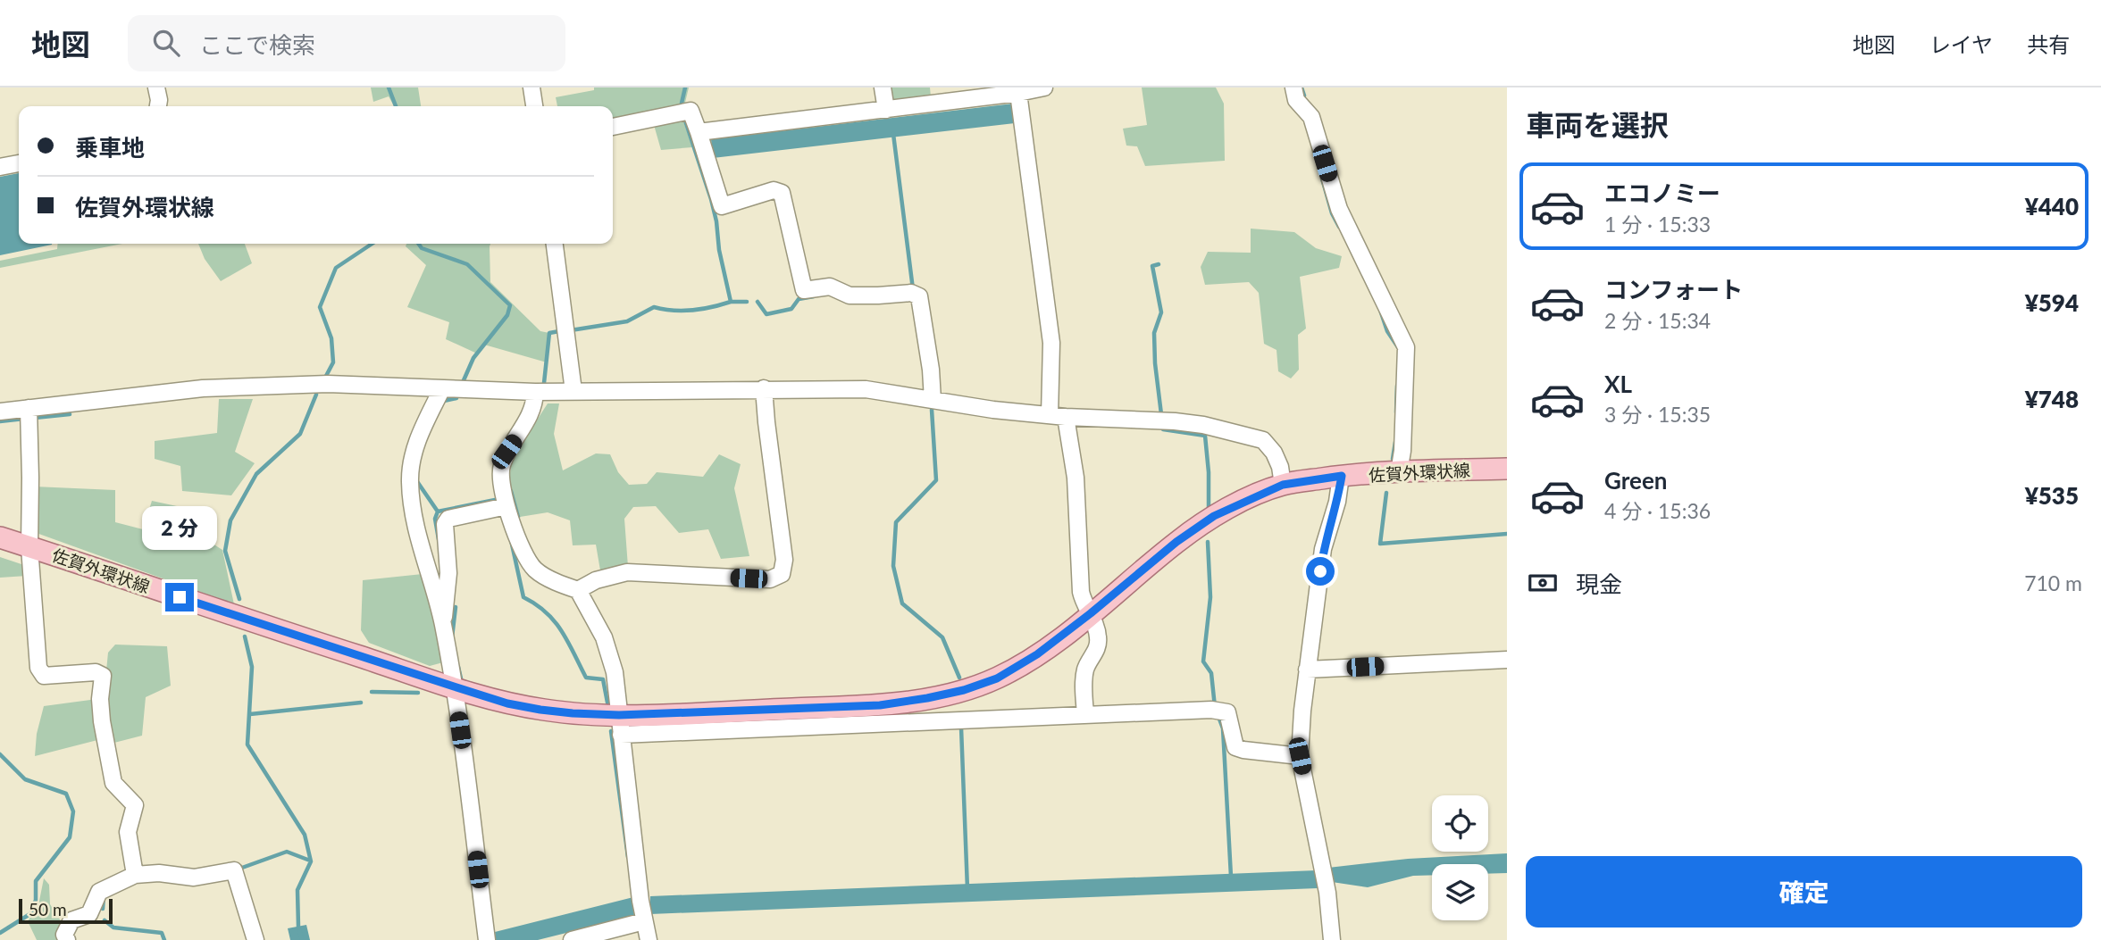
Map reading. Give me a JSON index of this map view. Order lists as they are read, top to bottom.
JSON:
{
  "streets": {
    "main road": ["佐賀外環状線"]
  },
  "scale_bar": "50 m",
  "page": {
    "header": "地図",
    "search": "ここで検索",
    "nav": ["地図", "レイヤ", "共有"],
    "heading": "車両を選択",
    "banner": ["乗車地", "佐賀外環状線"],
    "list": [
      {
        "name": "エコノミー",
        "note": "1 分 · 15:33",
        "value": "¥440"
      },
      {
        "name": "コンフォート",
        "note": "2 分 · 15:34",
        "value": "¥594"
      },
      {
        "name": "XL",
        "note": "3 分 · 15:35",
        "value": "¥748"
      },
      {
        "name": "Green",
        "note": "4 分 · 15:36",
        "value": "¥535"
      }
    ],
    "bubble": "2 分",
    "pay": ["現金", "710 m"],
    "buttons": "確定",
    "scale": "50 m"
  }
}
